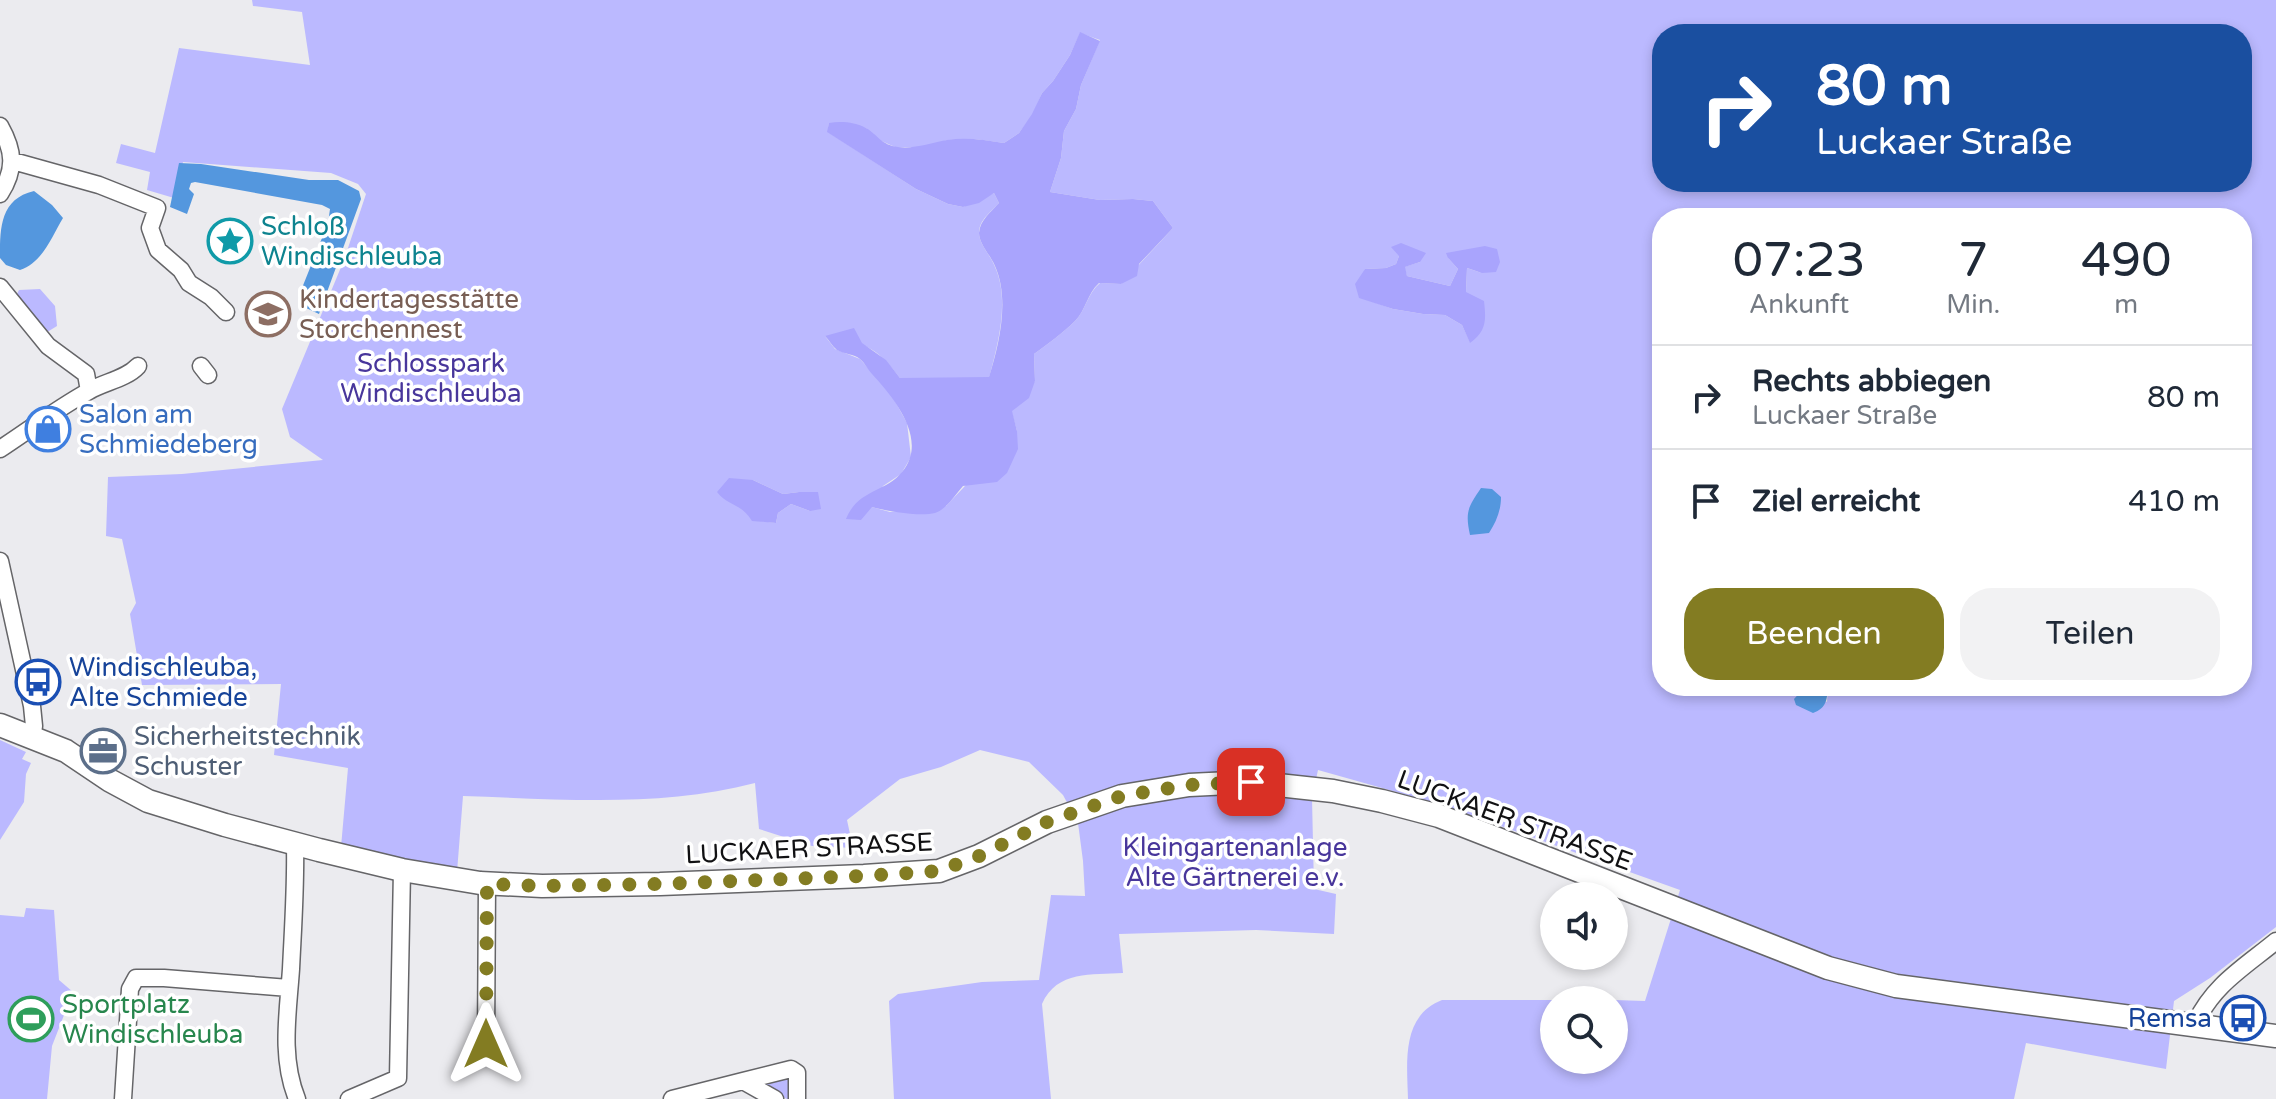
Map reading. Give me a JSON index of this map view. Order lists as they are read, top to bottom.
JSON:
{
  "streets": {
    "street": ["LUCKAER STRASSE"]
  },
  "parks": ["Schlosspark Windischleuba", "Kleingartenanlage Alte Gärtnerei e.v."],
  "places": {
    "place": ["Schloß Windischleuba"],
    "school or university": ["Kindertagesstätte Storchennest"],
    "shop": ["Salon am Schmiedeberg"],
    "bus stop": ["Windischleuba, Alte Schmiede", "Remsa"],
    "office": ["Sicherheitstechnik Schuster"],
    "sports": ["Sportplatz Windischleuba"]
  },
  "page": {
    "turn": ["80 m", "Luckaer Straße"],
    "eta": [
      "07:23",
      "Ankunft",
      "7",
      "Min.",
      "490",
      "m"
    ],
    "list": [
      {
        "name": "Rechts abbiegen",
        "note": "Luckaer Straße",
        "value": "80 m"
      },
      {
        "name": "Ziel erreicht",
        "value": "410 m"
      }
    ],
    "buttons": ["Beenden", "Teilen"]
  }
}
